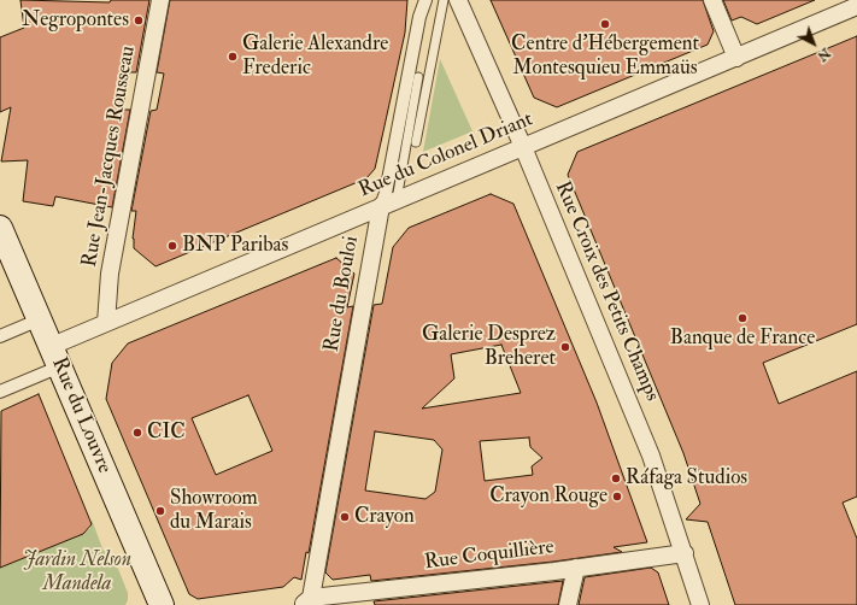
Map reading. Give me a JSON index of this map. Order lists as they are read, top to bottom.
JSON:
{
  "streets": {
    "main road": ["Rue du Louvre"],
    "street": [
      "Rue du Colonel Driant",
      "Rue Jean-Jacques Rousseau",
      "Rue Croix des Petits Champs",
      "Rue du Bouloi",
      "Rue Coquillière"
    ]
  },
  "crossings": [
    ["Rue du Colonel Driant", "Rue Jean-Jacques Rousseau"],
    ["Rue du Colonel Driant", "Rue Croix des Petits Champs"],
    ["Rue du Colonel Driant", "Rue du Bouloi"],
    ["Rue du Colonel Driant", "Rue du Louvre"],
    ["Rue Croix des Petits Champs", "Rue Coquillière"],
    ["Rue du Bouloi", "Rue Coquillière"]
  ],
  "parks": ["Jardin Nelson Mandela"],
  "places": [
    "Negropontes",
    "Centre d’Hébergement Montesquieu Emmaüs",
    "Galerie Alexandre Frederic",
    "BNP Paribas",
    "Banque de France",
    "Galerie Desprez Breheret",
    "CIC",
    "Ráfaga Studios",
    "Crayon Rouge",
    "Showroom du Marais",
    "Crayon"
  ],
  "north": "bottom right"
}
